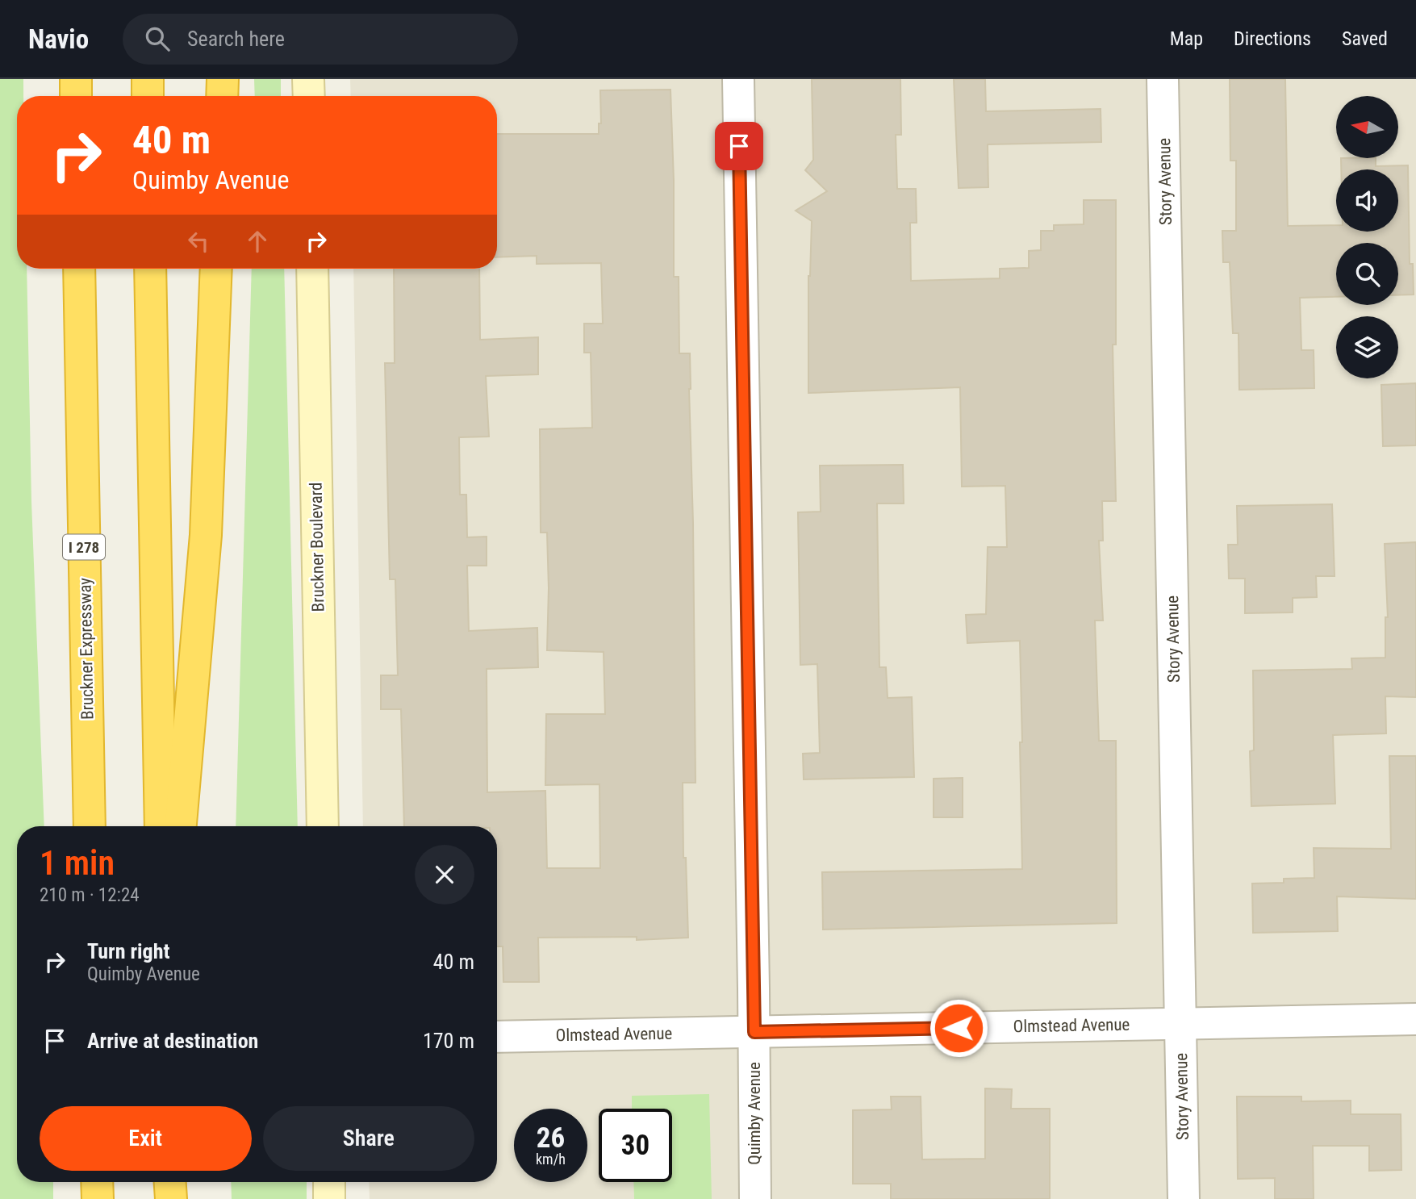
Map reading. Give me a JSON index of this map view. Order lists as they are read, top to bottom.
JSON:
{
  "streets": {
    "highway": ["I 278", "Bruckner Expressway"],
    "main road": ["Bruckner Boulevard"],
    "street": ["Story Avenue", "Olmstead Avenue", "Quimby Avenue"]
  },
  "crossings": [
    ["Story Avenue", "Olmstead Avenue"],
    ["Olmstead Avenue", "Quimby Avenue"]
  ],
  "north": "left",
  "page": {
    "header": "Navio",
    "search": "Search here",
    "nav": ["Map", "Directions", "Saved"],
    "turn": ["40 m", "Quimby Avenue"],
    "heading": ["1 min", "210 m · 12:24"],
    "list": [
      {
        "name": "Turn right",
        "note": "Quimby Avenue",
        "value": "40 m"
      },
      {
        "name": "Arrive at destination",
        "value": "170 m"
      }
    ],
    "buttons": ["Exit", "Share"],
    "speed": "26 km/h",
    "limit": "30"
  }
}
